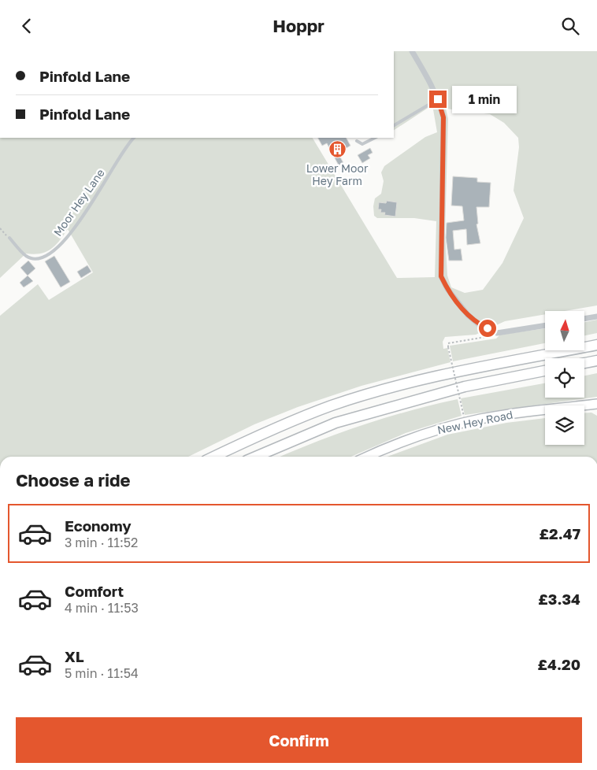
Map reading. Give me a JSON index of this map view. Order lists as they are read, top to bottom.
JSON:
{
  "streets": {
    "main road": ["New Hey Road"],
    "lane": ["Moor Hey Lane"]
  },
  "places": {
    "building": ["Lower Moor Hey Farm"]
  },
  "north": "top",
  "page": {
    "header": "Hoppr",
    "banner": ["Pinfold Lane", "Pinfold Lane"],
    "bubble": "1 min",
    "heading": "Choose a ride",
    "list": [
      {
        "name": "Economy",
        "note": "3 min · 11:52",
        "value": "£2.47"
      },
      {
        "name": "Comfort",
        "note": "4 min · 11:53",
        "value": "£3.34"
      },
      {
        "name": "XL",
        "note": "5 min · 11:54",
        "value": "£4.20"
      }
    ],
    "buttons": "Confirm"
  }
}
